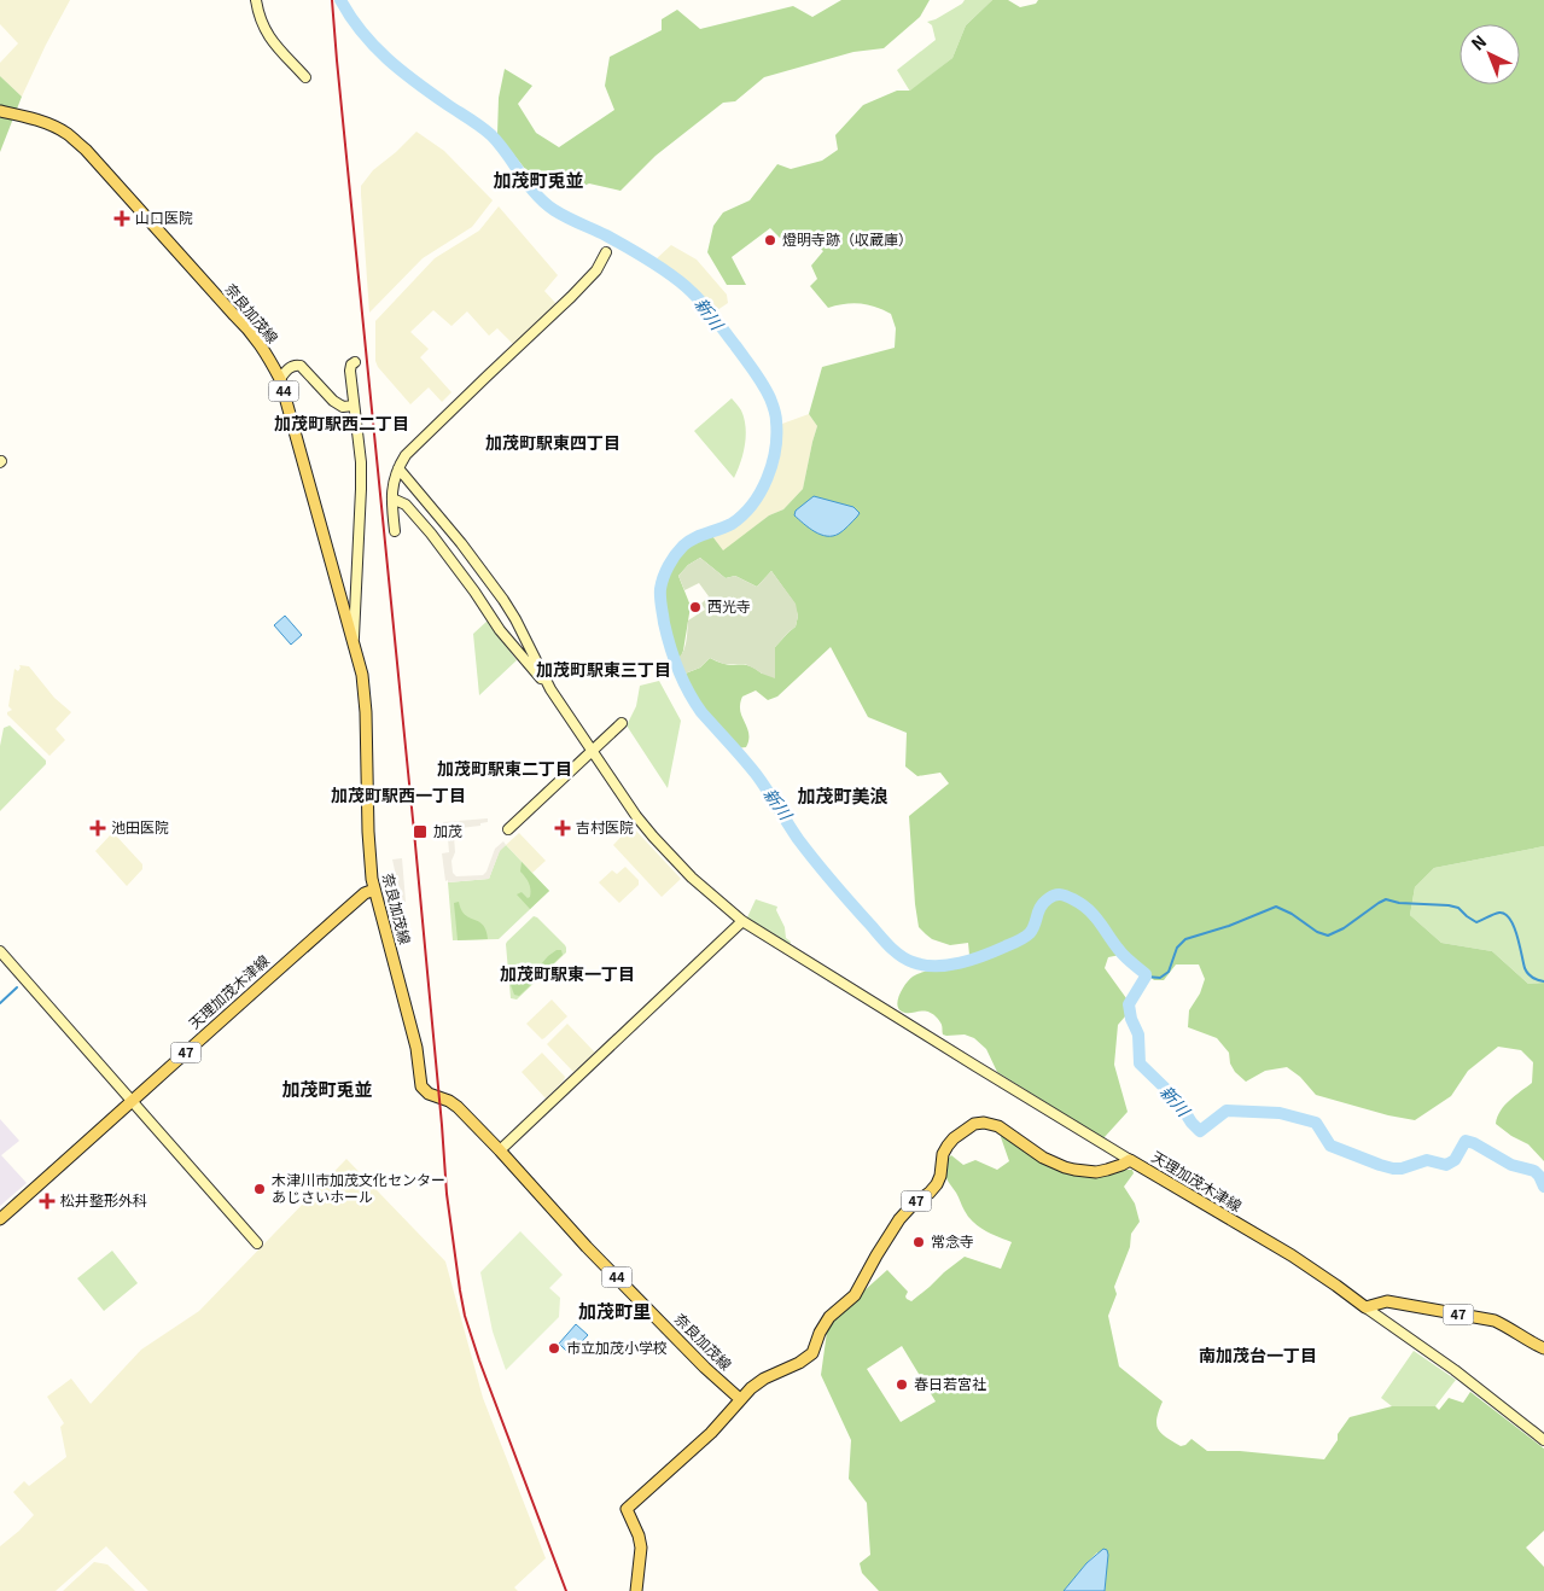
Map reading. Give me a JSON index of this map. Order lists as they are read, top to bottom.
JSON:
{
  "streets": {
    "main road": [
      "奈良加茂線",
      "44",
      "天理加茂木津線",
      "47"
    ]
  },
  "crossings": [
    ["奈良加茂線", "天理加茂木津線"],
    ["天理加茂木津線", "47"]
  ],
  "districts": [
    "加茂町兎並",
    "加茂町駅西二丁目",
    "加茂町駅東四丁目",
    "加茂町駅東三丁目",
    "加茂町駅東二丁目",
    "加茂町駅西一丁目",
    "加茂町美浪",
    "加茂町駅東一丁目",
    "加茂町兎並",
    "加茂町里",
    "南加茂台一丁目"
  ],
  "water": ["新川"],
  "places": {
    "health": [
      "山口医院",
      "池田医院",
      "吉村医院",
      "松井整形外科"
    ],
    "other": [
      "燈明寺跡（収蔵庫）",
      "西光寺",
      "木津川市加茂文化センター あじさいホール",
      "常念寺",
      "市立加茂小学校",
      "春日若宮社"
    ],
    "transit": ["加茂"]
  },
  "north": "top left"
}
